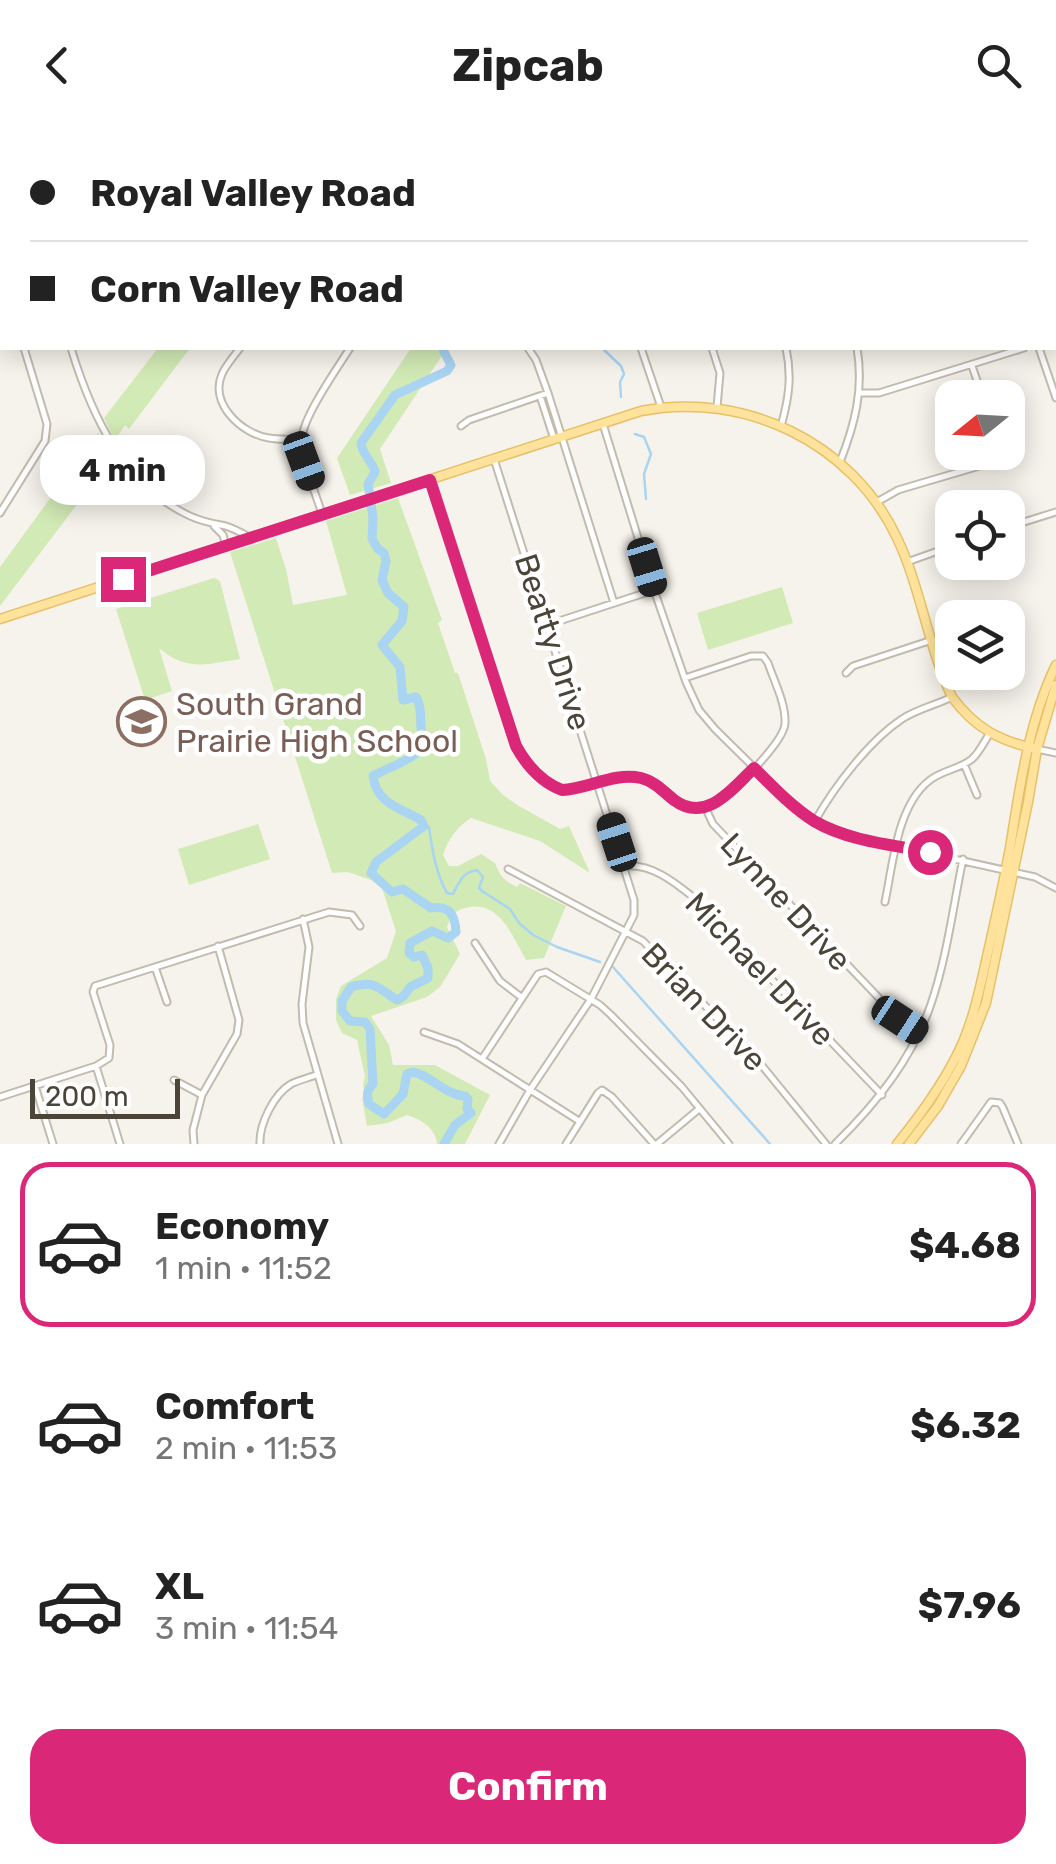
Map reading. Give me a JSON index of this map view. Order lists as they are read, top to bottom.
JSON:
{
  "streets": {
    "street": [
      "Beatty Drive",
      "Lynne Drive",
      "Michael Drive",
      "Brian Drive"
    ]
  },
  "crossings": [
    ["Beatty Drive", "Michael Drive"],
    ["Beatty Drive", "Brian Drive"]
  ],
  "places": {
    "school or university": ["South Grand Prairie High School"]
  },
  "scale_bar": "200 m",
  "north": "left",
  "page": {
    "header": "Zipcab",
    "banner": ["Royal Valley Road", "Corn Valley Road"],
    "bubble": "4 min",
    "scale": "200 m",
    "list": [
      {
        "name": "Economy",
        "note": "1 min · 11:52",
        "value": "$4.68"
      },
      {
        "name": "Comfort",
        "note": "2 min · 11:53",
        "value": "$6.32"
      },
      {
        "name": "XL",
        "note": "3 min · 11:54",
        "value": "$7.96"
      }
    ],
    "buttons": "Confirm"
  }
}
